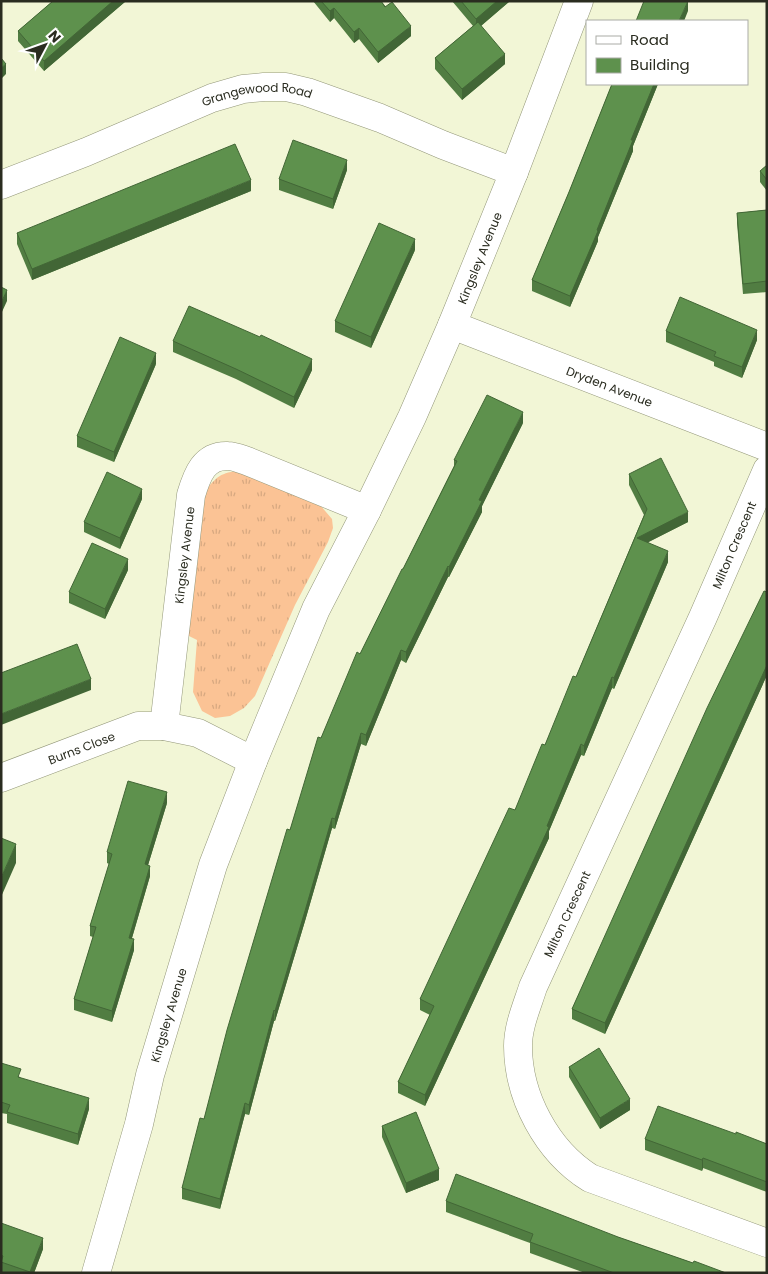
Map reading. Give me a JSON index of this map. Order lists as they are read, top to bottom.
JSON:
{
  "streets": {
    "street": [
      "Grangewood Road",
      "Kingsley Avenue",
      "Dryden Avenue",
      "Milton Crescent",
      "Burns Close"
    ]
  },
  "crossings": [
    ["Grangewood Road", "Kingsley Avenue"],
    ["Kingsley Avenue", "Dryden Avenue"],
    ["Kingsley Avenue", "Burns Close"]
  ],
  "legend": ["Road", "Building"],
  "north": "top right"
}
